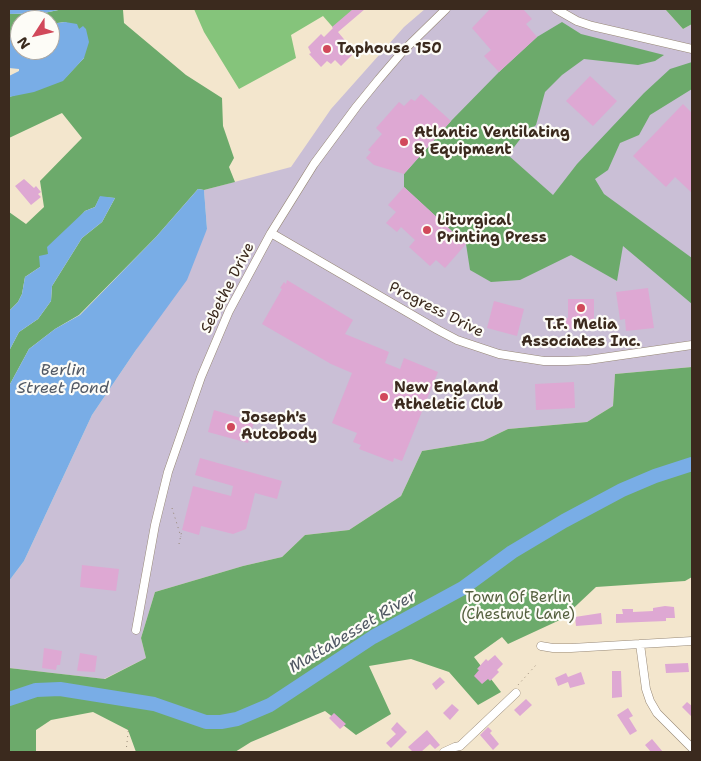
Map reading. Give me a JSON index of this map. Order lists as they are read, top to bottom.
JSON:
{
  "streets": {
    "street": ["Sebethe Drive", "Progress Drive"]
  },
  "crossings": [
    ["Sebethe Drive", "Progress Drive"]
  ],
  "water": ["Berlin Street Pond", "Mattabesset River"],
  "parks": ["Town Of Berlin (Chestnut Lane)"],
  "places": [
    "Taphouse 150",
    "Atlantic Ventilating & Equipment",
    "Liturgical Printing Press",
    "T.F. Melia Associates Inc.",
    "New England Atheletic Club",
    "Joseph's Autobody"
  ],
  "north": "bottom left"
}
